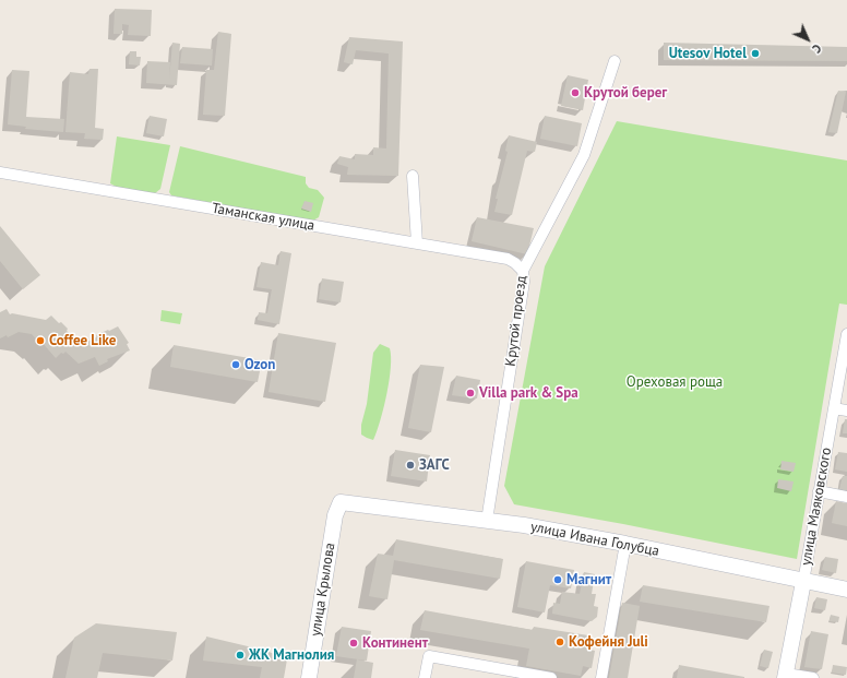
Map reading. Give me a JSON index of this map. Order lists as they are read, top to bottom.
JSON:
{
  "streets": {
    "street": [
      "Таманская улица",
      "Крутой проезд",
      "улица Маяковского",
      "улица Ивана Голубца",
      "улица Крылова"
    ]
  },
  "crossings": [
    ["Таманская улица", "Крутой проезд"],
    ["Крутой проезд", "улица Ивана Голубца"],
    ["улица Маяковского", "улица Ивана Голубца"],
    ["улица Ивана Голубца", "улица Крылова"]
  ],
  "parks": ["Ореховая роща"],
  "places": [
    "Utesov Hotel",
    "Крутой берег",
    "Coffee Like",
    "Ozon",
    "Villa park & Spa",
    "ЗАГС",
    "Магнит",
    "Кофейня Juli",
    "Континент",
    "ЖК Магнолия"
  ],
  "north": "bottom right"
}
